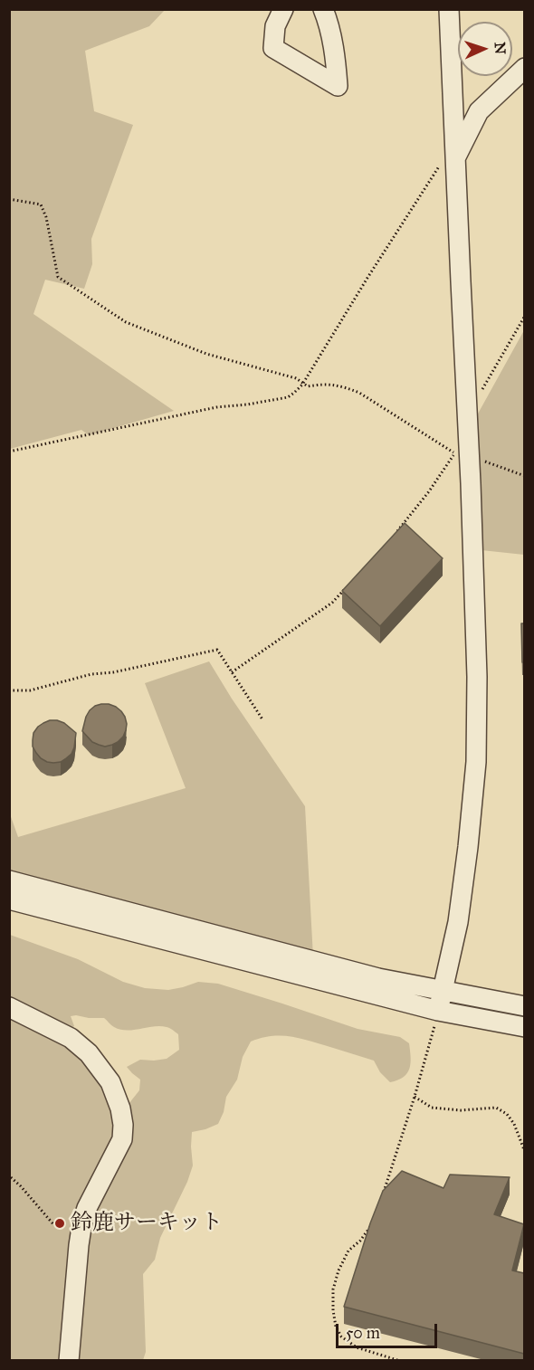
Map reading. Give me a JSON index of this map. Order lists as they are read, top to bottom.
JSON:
{
  "places": ["鈴鹿サーキット"],
  "scale_bar": "50 m",
  "north": "right"
}
